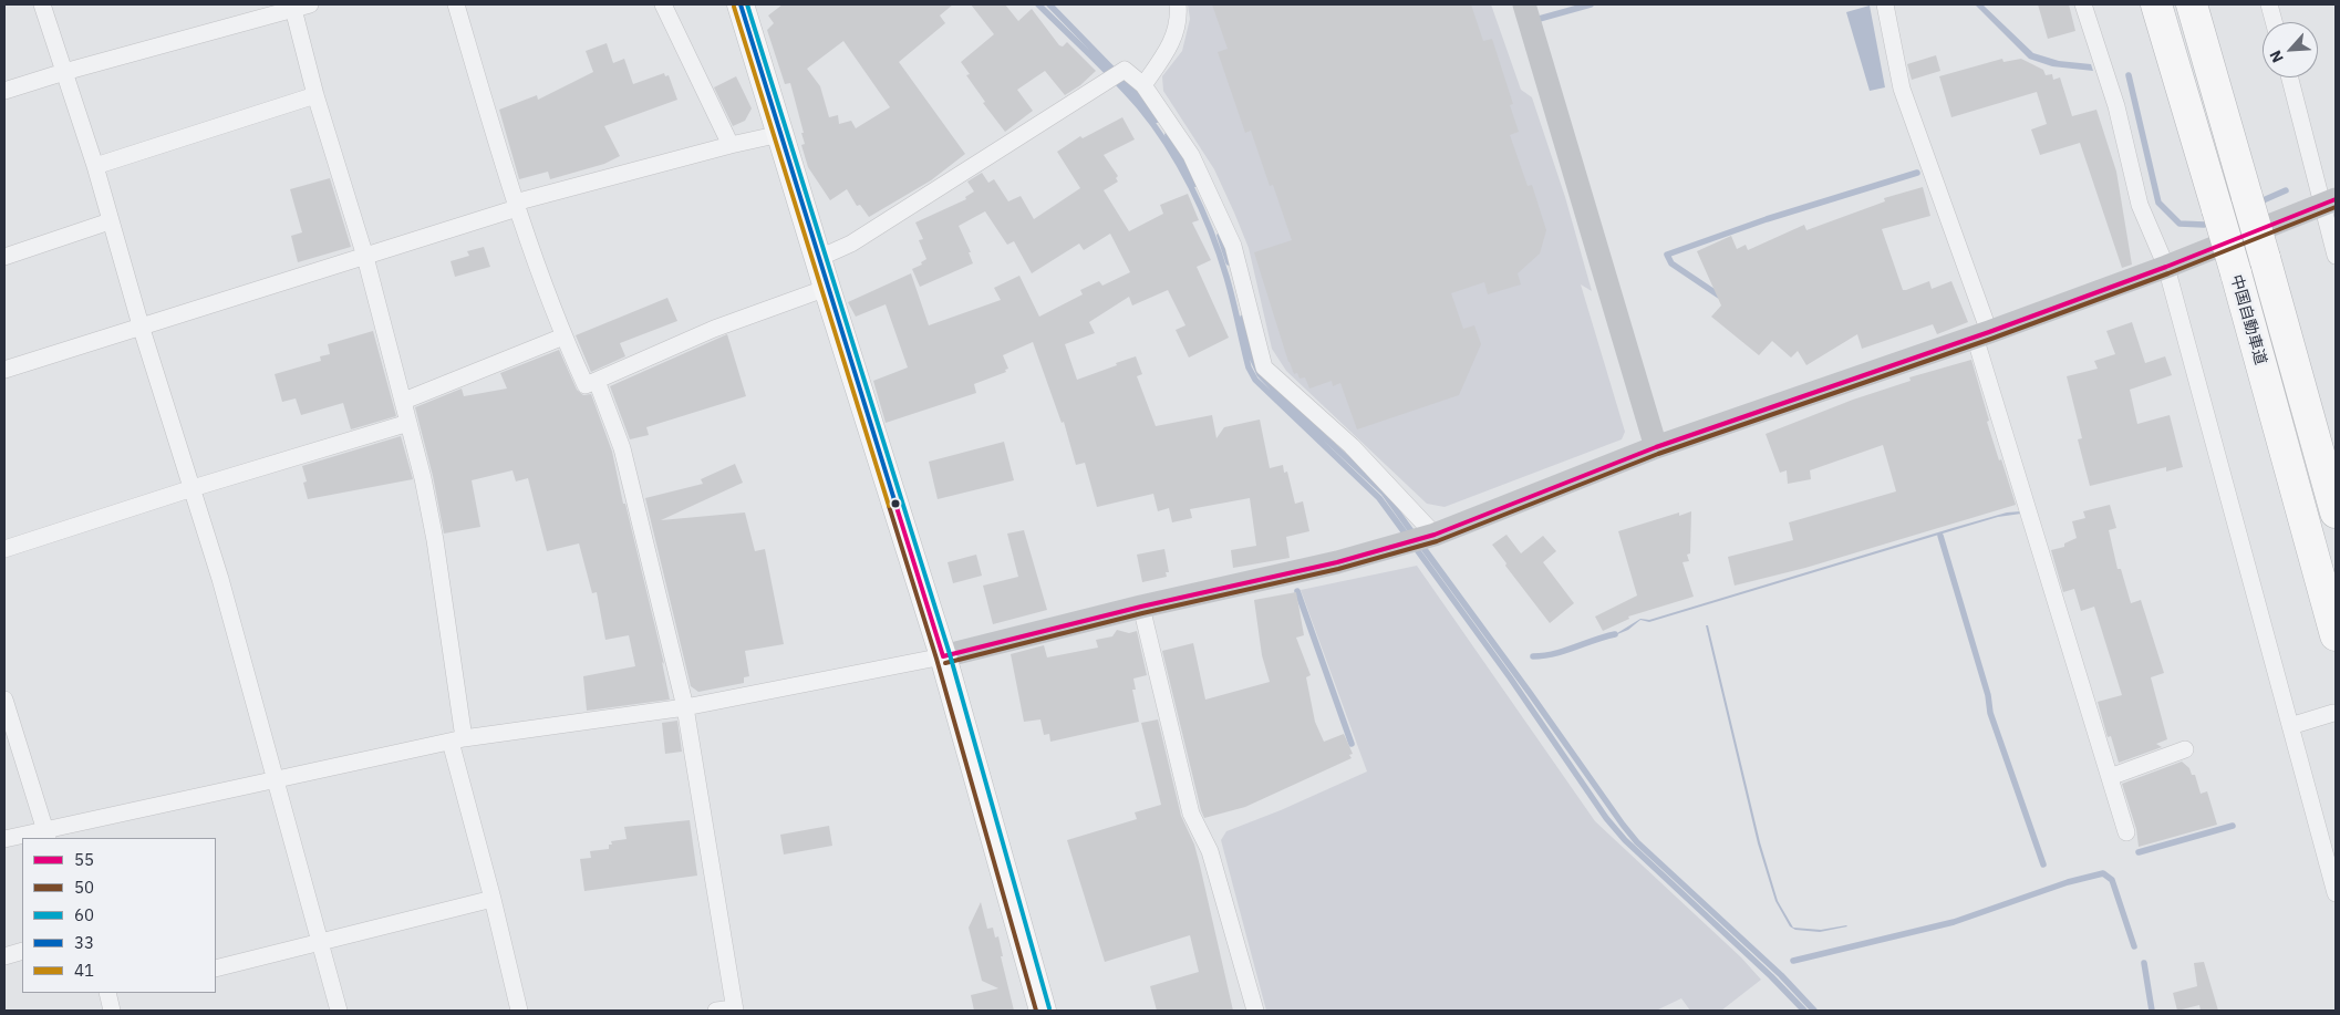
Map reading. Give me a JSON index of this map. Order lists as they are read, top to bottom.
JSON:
{
  "streets": {
    "highway": ["中国自動車道"]
  },
  "lines": [
    "transit line 60",
    "transit line 33",
    "transit line 41",
    "transit line 55",
    "transit line 50"
  ],
  "legend": [
    "55",
    "50",
    "60",
    "33",
    "41"
  ],
  "north": "bottom left"
}
